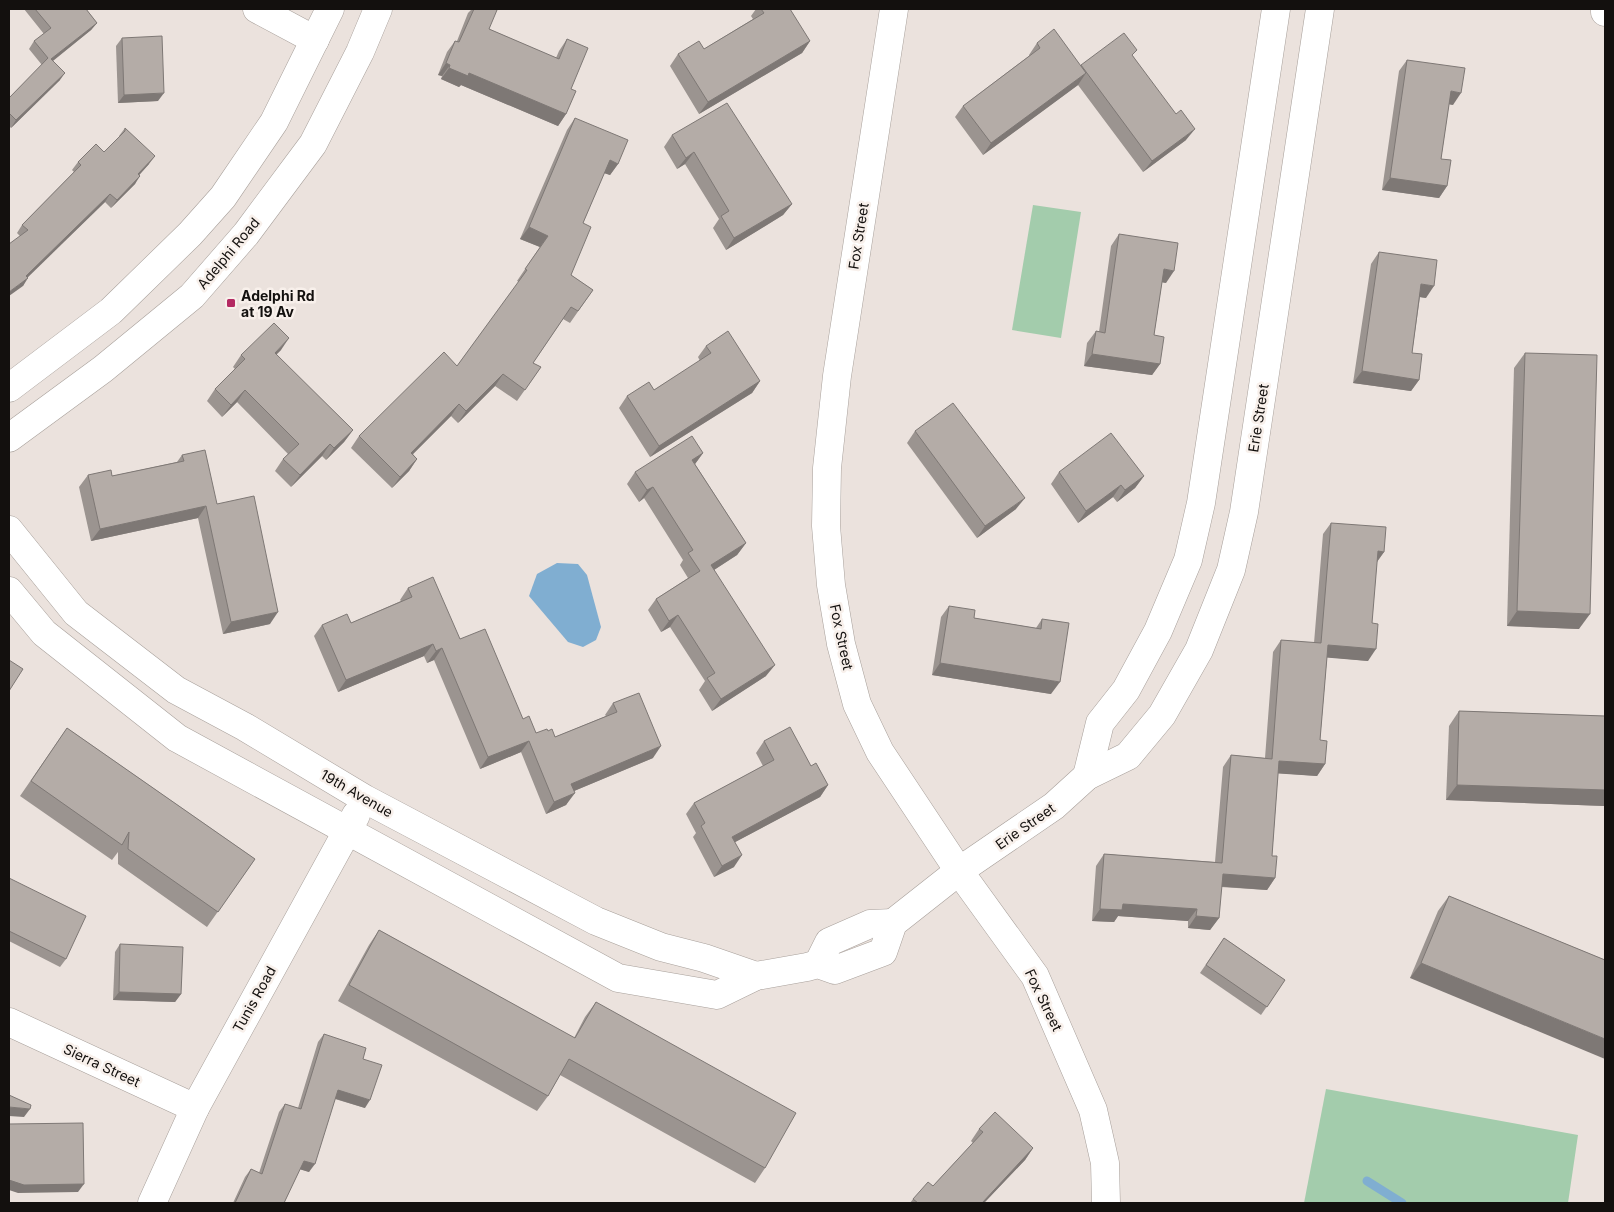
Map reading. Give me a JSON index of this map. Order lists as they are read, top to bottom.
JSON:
{
  "streets": {
    "street": [
      "Fox Street",
      "Adelphi Road",
      "Erie Street",
      "19th Avenue",
      "Tunis Road",
      "Sierra Street"
    ]
  },
  "crossings": [
    ["Fox Street", "Erie Street"],
    ["Fox Street", "19th Avenue"],
    ["Erie Street", "19th Avenue"],
    ["19th Avenue", "Tunis Road"],
    ["Tunis Road", "Sierra Street"]
  ],
  "places": {
    "transit": ["Adelphi Rd at 19 Av"]
  }
}
